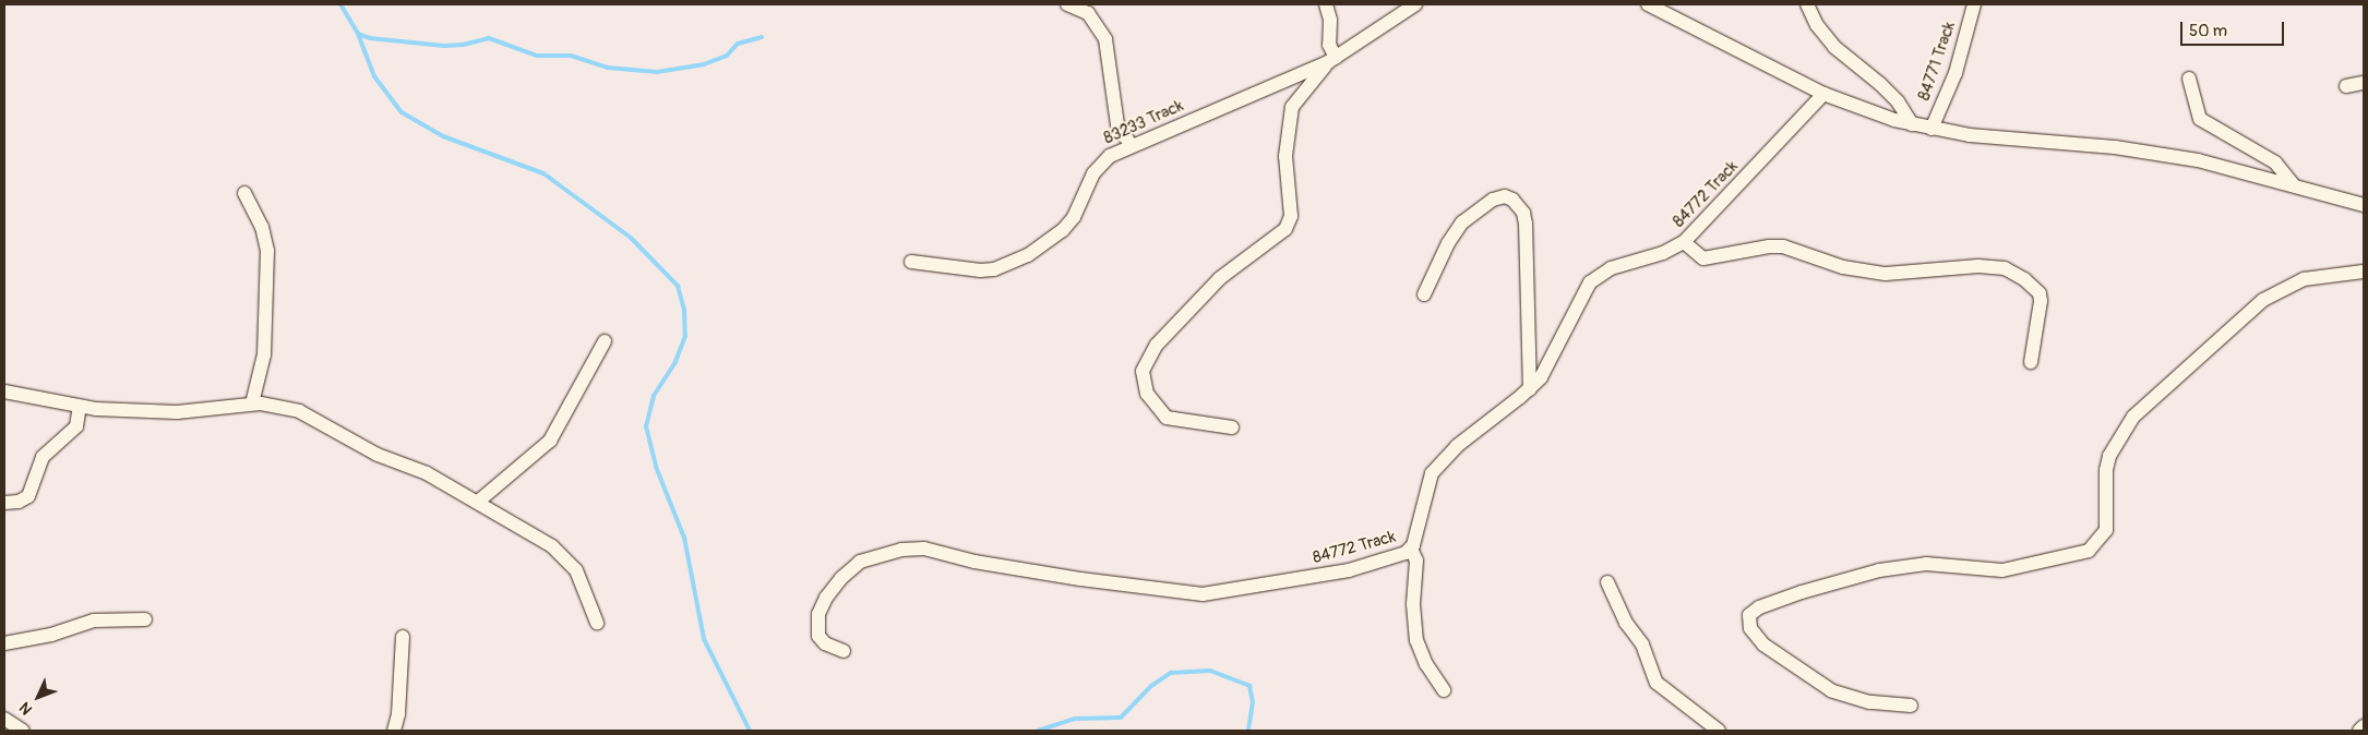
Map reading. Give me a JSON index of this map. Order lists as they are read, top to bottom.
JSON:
{
  "streets": {
    "street": ["84771 Track", "83233 Track", "84772 Track"]
  },
  "scale_bar": "50 m",
  "north": "bottom left"
}
